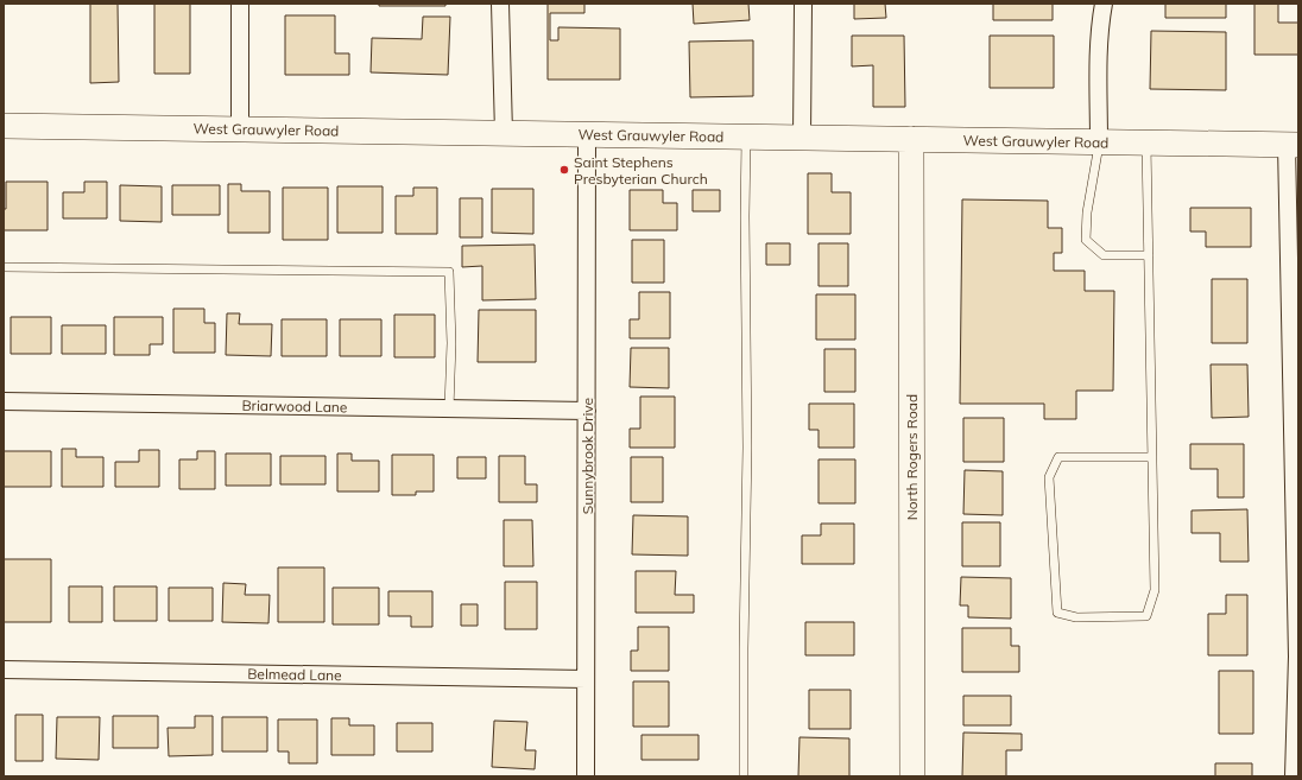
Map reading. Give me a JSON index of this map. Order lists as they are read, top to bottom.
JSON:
{
  "streets": {
    "main road": ["West Grauwyler Road", "North Rogers Road"],
    "street": ["Briarwood Lane", "Sunnybrook Drive", "Belmead Lane"]
  },
  "crossings": [
    ["West Grauwyler Road", "Sunnybrook Drive"],
    ["West Grauwyler Road", "North Rogers Road"],
    ["Briarwood Lane", "Sunnybrook Drive"],
    ["Sunnybrook Drive", "Belmead Lane"]
  ],
  "places": ["Saint Stephens Presbyterian Church"]
}
